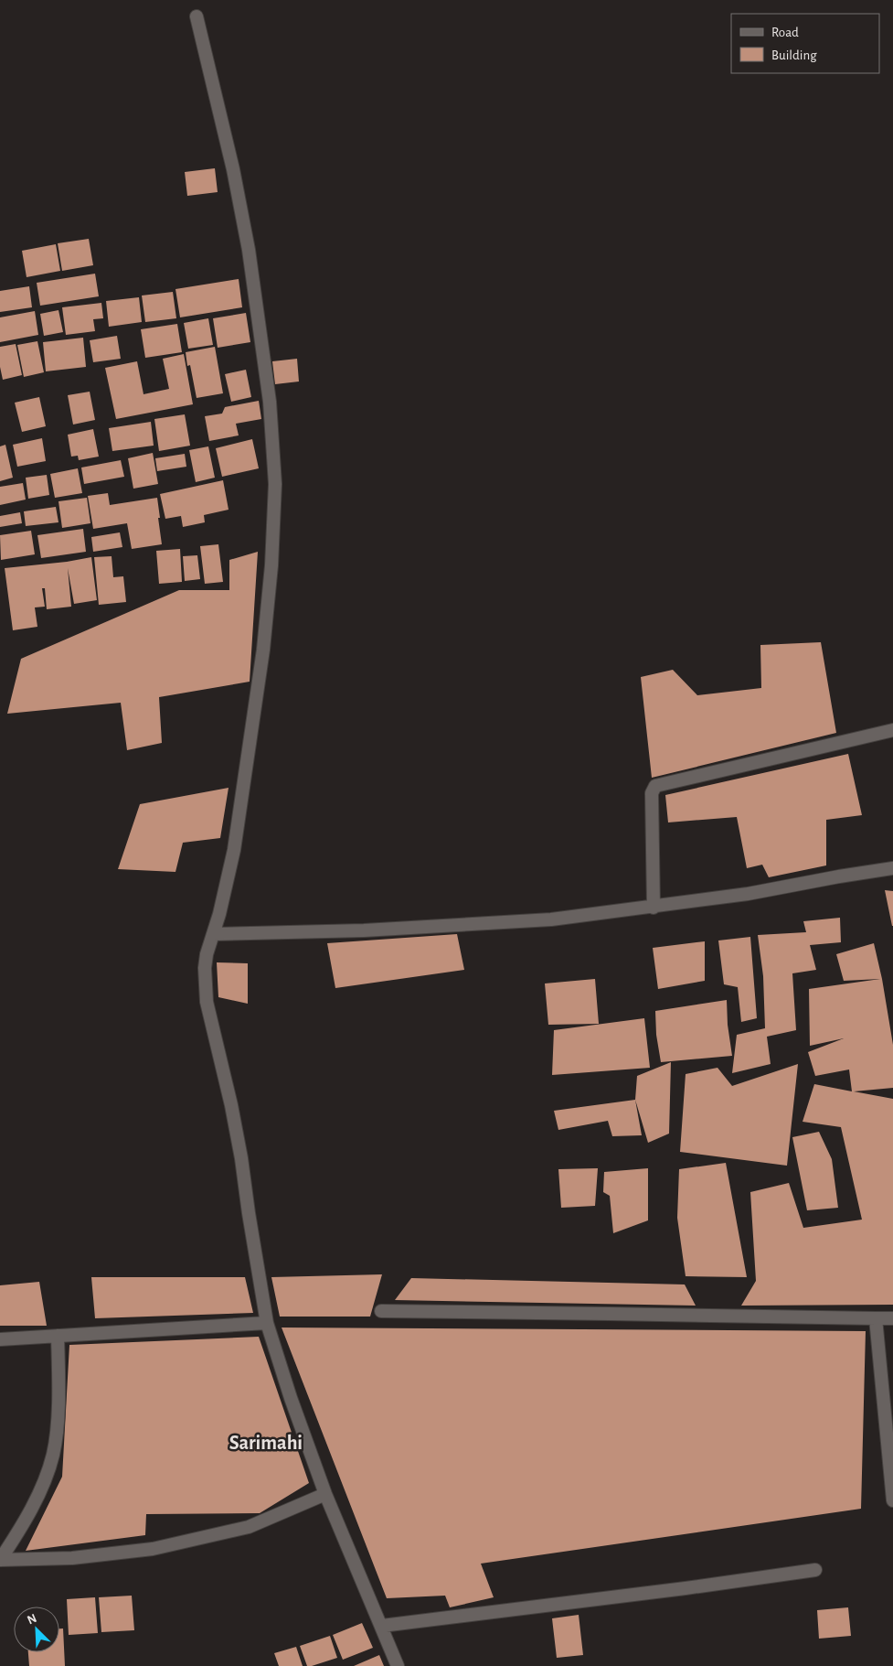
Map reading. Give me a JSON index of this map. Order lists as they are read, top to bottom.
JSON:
{
  "districts": ["Sarimahi"],
  "legend": ["Road", "Building"],
  "north": "top left"
}
